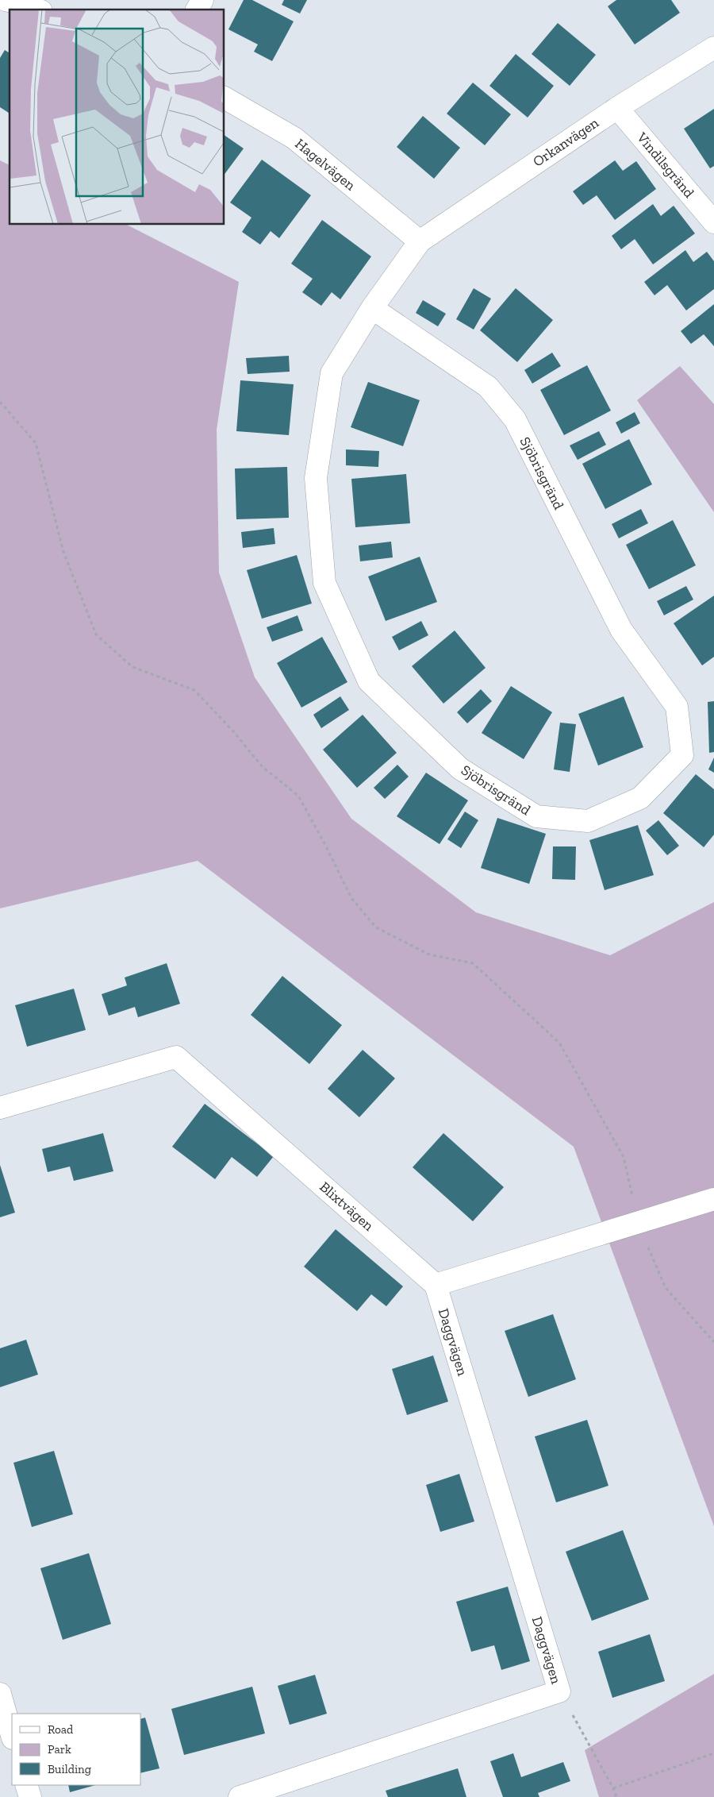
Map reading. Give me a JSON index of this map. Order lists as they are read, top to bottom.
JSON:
{
  "streets": {
    "street": [
      "Orkanvägen",
      "Hagelvägen",
      "Vindilsgränd",
      "Sjöbrisgränd",
      "Blixtvägen",
      "Daggvägen"
    ]
  },
  "crossings": [
    ["Orkanvägen", "Hagelvägen"],
    ["Orkanvägen", "Vindilsgränd"],
    ["Orkanvägen", "Sjöbrisgränd"],
    ["Hagelvägen", "Sjöbrisgränd"],
    ["Blixtvägen", "Daggvägen"]
  ],
  "legend": ["Road", "Park", "Building"]
}
